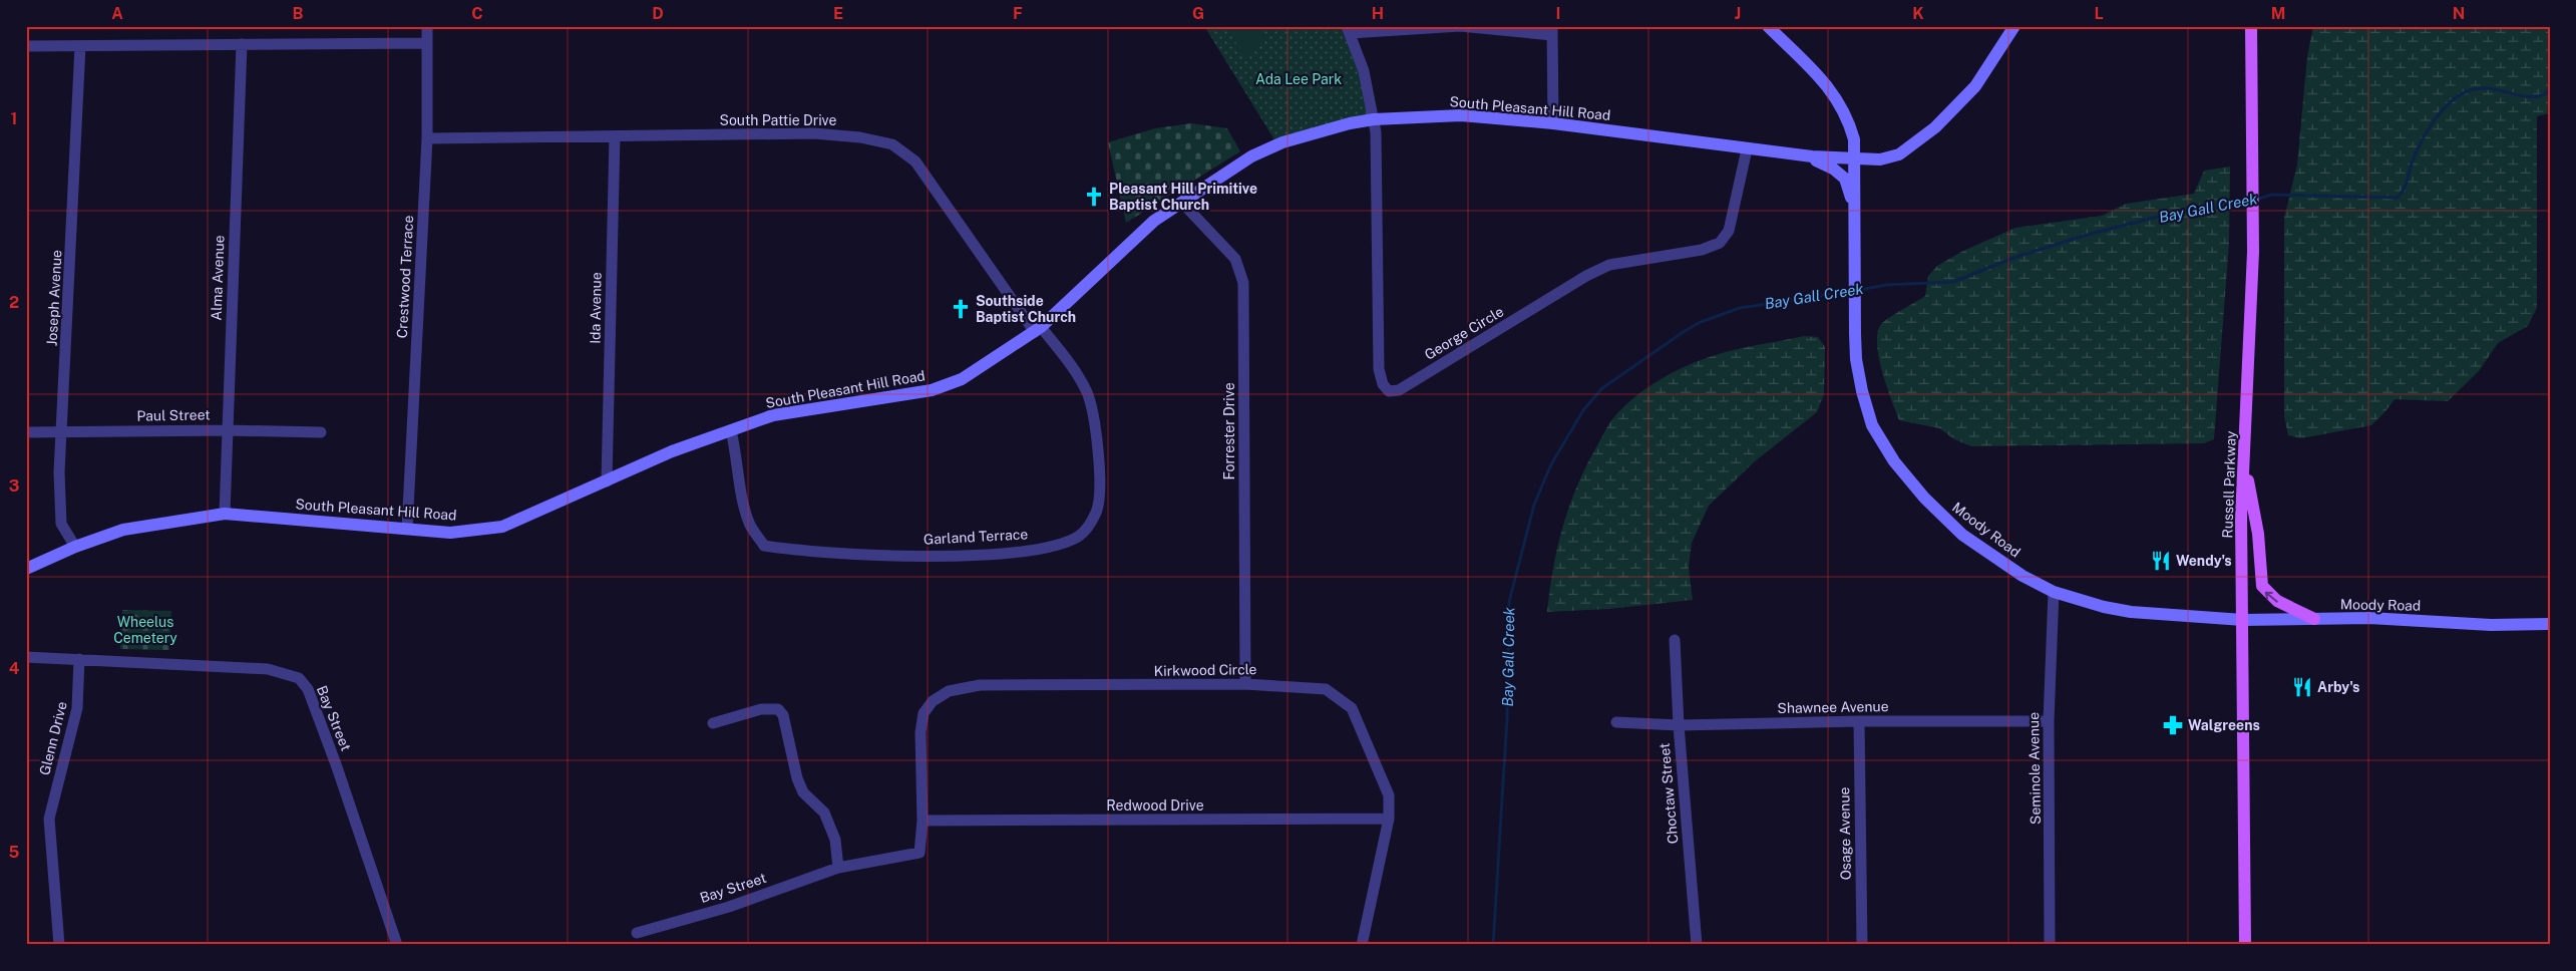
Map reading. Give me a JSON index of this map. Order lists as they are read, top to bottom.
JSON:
{
  "streets": {
    "main road": ["Russell Parkway"],
    "street": [
      "South Pleasant Hill Road",
      "South Pattie Drive",
      "Crestwood Terrace",
      "Alma Avenue",
      "Joseph Avenue",
      "Ida Avenue",
      "George Circle",
      "Paul Street",
      "Forrester Drive",
      "Moody Road",
      "Garland Terrace",
      "Kirkwood Circle",
      "Shawnee Avenue",
      "Bay Street",
      "Glenn Drive",
      "Seminole Avenue",
      "Choctaw Street",
      "Redwood Drive",
      "Osage Avenue"
    ]
  },
  "crossings": [
    ["South Pleasant Hill Road", "South Pattie Drive"],
    ["South Pleasant Hill Road", "Crestwood Terrace"],
    ["South Pleasant Hill Road", "Alma Avenue"],
    ["South Pleasant Hill Road", "Joseph Avenue"],
    ["South Pleasant Hill Road", "Ida Avenue"],
    ["South Pleasant Hill Road", "George Circle"],
    ["South Pleasant Hill Road", "Forrester Drive"],
    ["South Pleasant Hill Road", "Moody Road"],
    ["South Pleasant Hill Road", "Garland Terrace"],
    ["South Pattie Drive", "Crestwood Terrace"],
    ["South Pattie Drive", "Ida Avenue"],
    ["South Pattie Drive", "Garland Terrace"],
    ["Alma Avenue", "Paul Street"],
    ["Joseph Avenue", "Paul Street"],
    ["Forrester Drive", "Kirkwood Circle"],
    ["Russell Parkway", "Moody Road"],
    ["Moody Road", "Seminole Avenue"],
    ["Kirkwood Circle", "Bay Street"],
    ["Kirkwood Circle", "Redwood Drive"],
    ["Shawnee Avenue", "Seminole Avenue"],
    ["Shawnee Avenue", "Choctaw Street"],
    ["Shawnee Avenue", "Osage Avenue"],
    ["Bay Street", "Glenn Drive"]
  ],
  "water": ["Bay Gall Creek"],
  "parks": ["Ada Lee Park", "Wheelus Cemetery"],
  "places": {
    "church": ["Pleasant Hill Primitive Baptist Church", "Southside Baptist Church"],
    "restaurant": ["Wendy's", "Arby's"],
    "pharmacy": ["Walgreens"]
  },
  "grid": {
    "columns": [
      "A",
      "B",
      "C",
      "D",
      "E",
      "F",
      "G",
      "H",
      "I",
      "J",
      "K",
      "L",
      "M",
      "N"
    ],
    "rows": [
      "1",
      "2",
      "3",
      "4",
      "5"
    ]
  }
}
